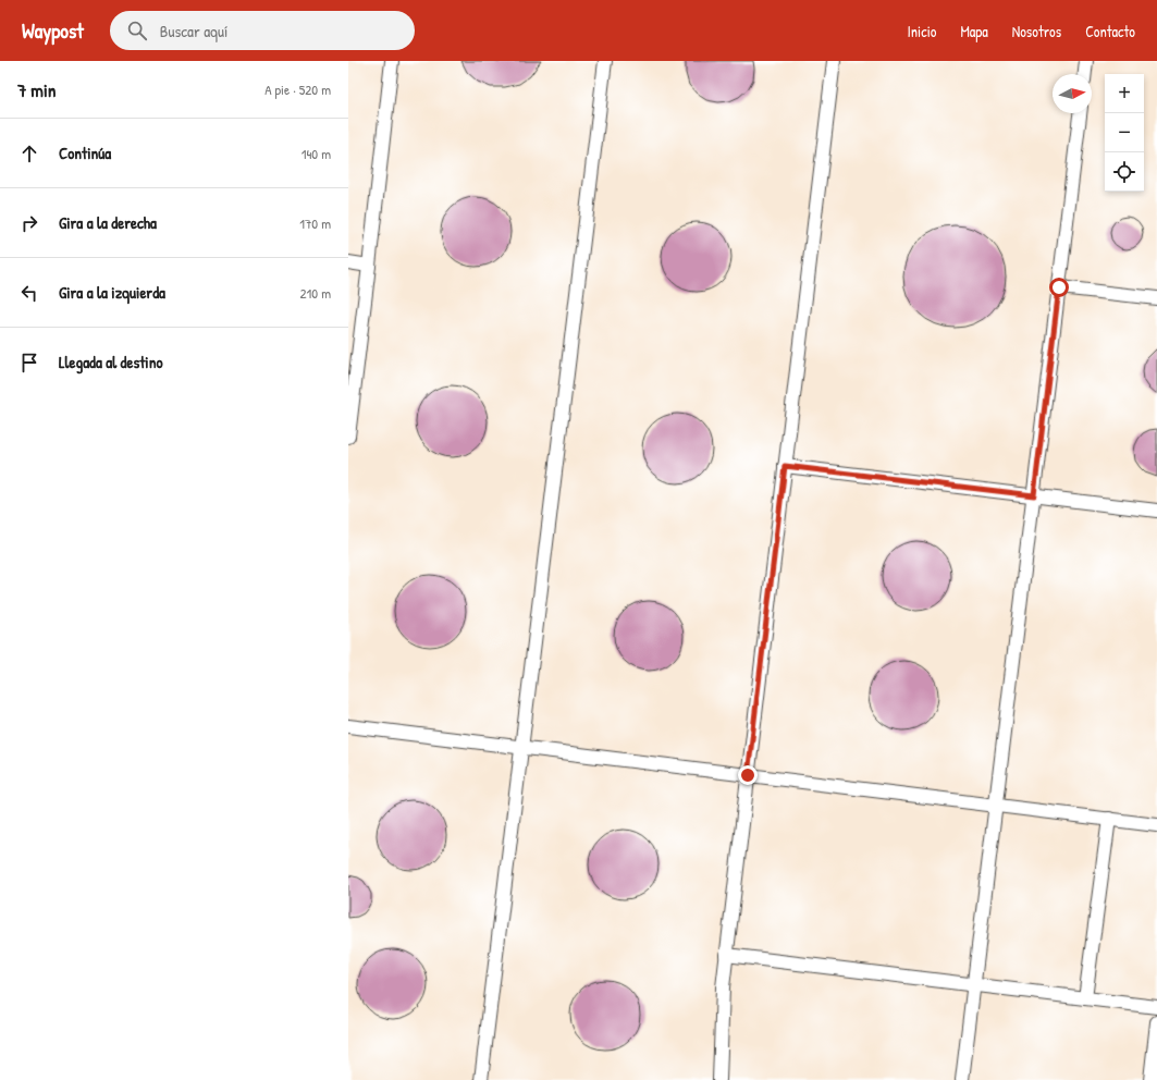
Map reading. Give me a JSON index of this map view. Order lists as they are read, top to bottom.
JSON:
{
  "north": "right",
  "page": {
    "header": "Waypost",
    "search": "Buscar aquí",
    "nav": [
      "Inicio",
      "Mapa",
      "Nosotros",
      "Contacto"
    ],
    "heading": ["7 min", "A pie · 520 m"],
    "map_buttons": ["+", "−"],
    "list": [
      ["Continúa", "140 m"],
      ["Gira a la derecha", "170 m"],
      ["Gira a la izquierda", "210 m"],
      "Llegada al destino"
    ]
  }
}
